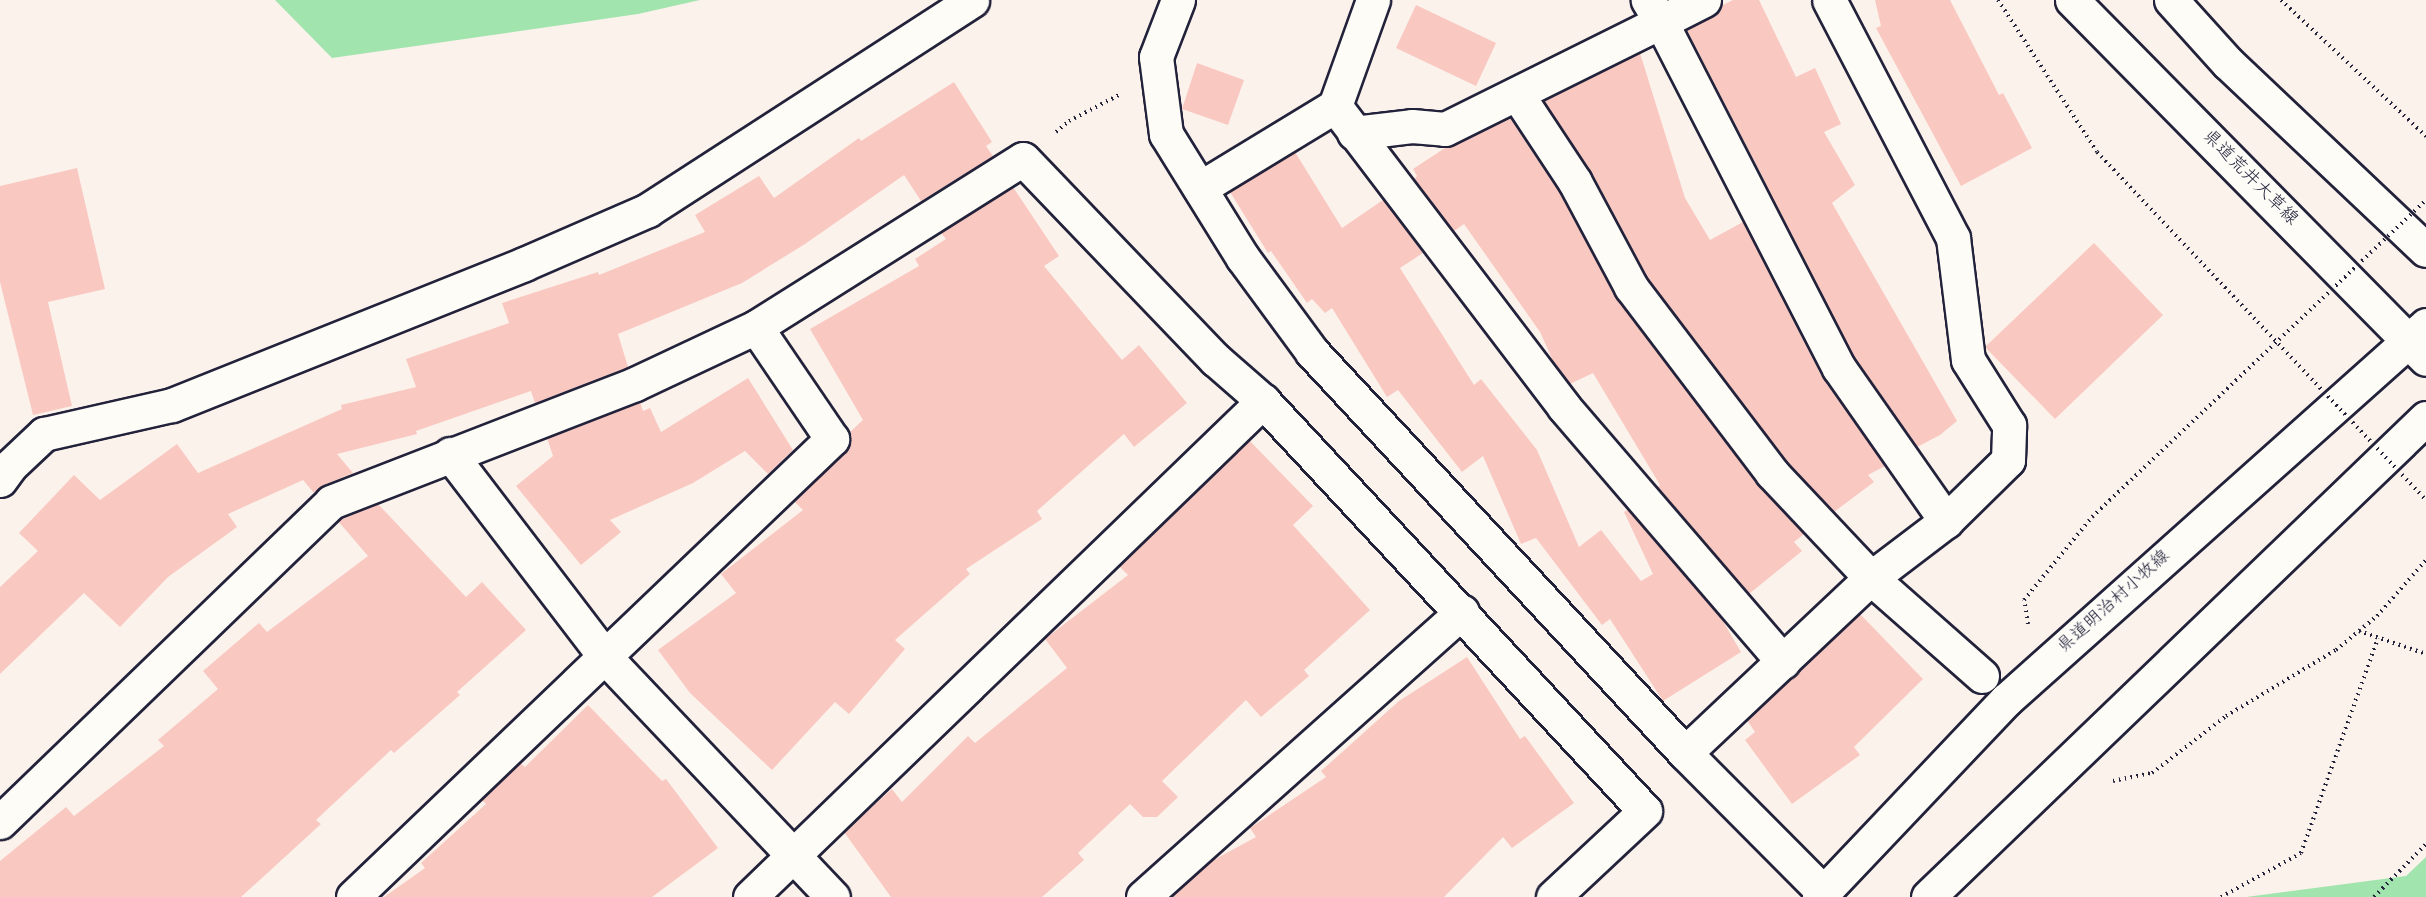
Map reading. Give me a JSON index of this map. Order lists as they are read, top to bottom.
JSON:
{
  "streets": {
    "street": ["県道荒井大草線", "県道明治村小牧線"]
  },
  "crossings": [
    ["県道荒井大草線", "県道明治村小牧線"]
  ]
}
